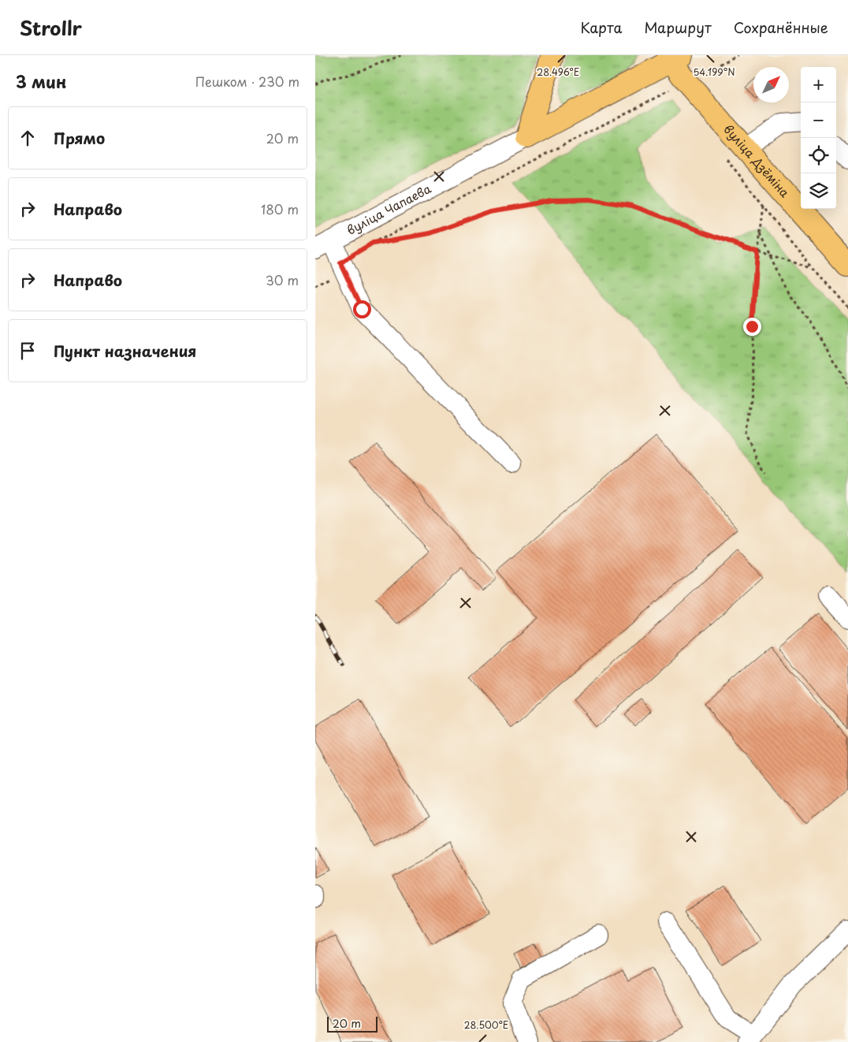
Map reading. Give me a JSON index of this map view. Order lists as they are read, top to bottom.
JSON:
{
  "streets": {
    "main road": ["вуліца Дзёміна", "вуліца Чапаева"]
  },
  "crossings": [
    ["вуліца Дзёміна", "вуліца Чапаева"]
  ],
  "scale_bar": "20 m",
  "north": "top right",
  "page": {
    "header": "Strollr",
    "nav": ["Карта", "Маршрут", "Сохранённые"],
    "heading": ["3 мин", "Пешком · 230 m"],
    "map_buttons": ["+", "−"],
    "list": [
      ["Прямо", "20 m"],
      ["Направо", "180 m"],
      ["Направо", "30 m"],
      "Пункт назначения"
    ],
    "scale": "20 m"
  },
  "coordinates": ["28.496°E", "54.199°N", "28.500°E"]
}
